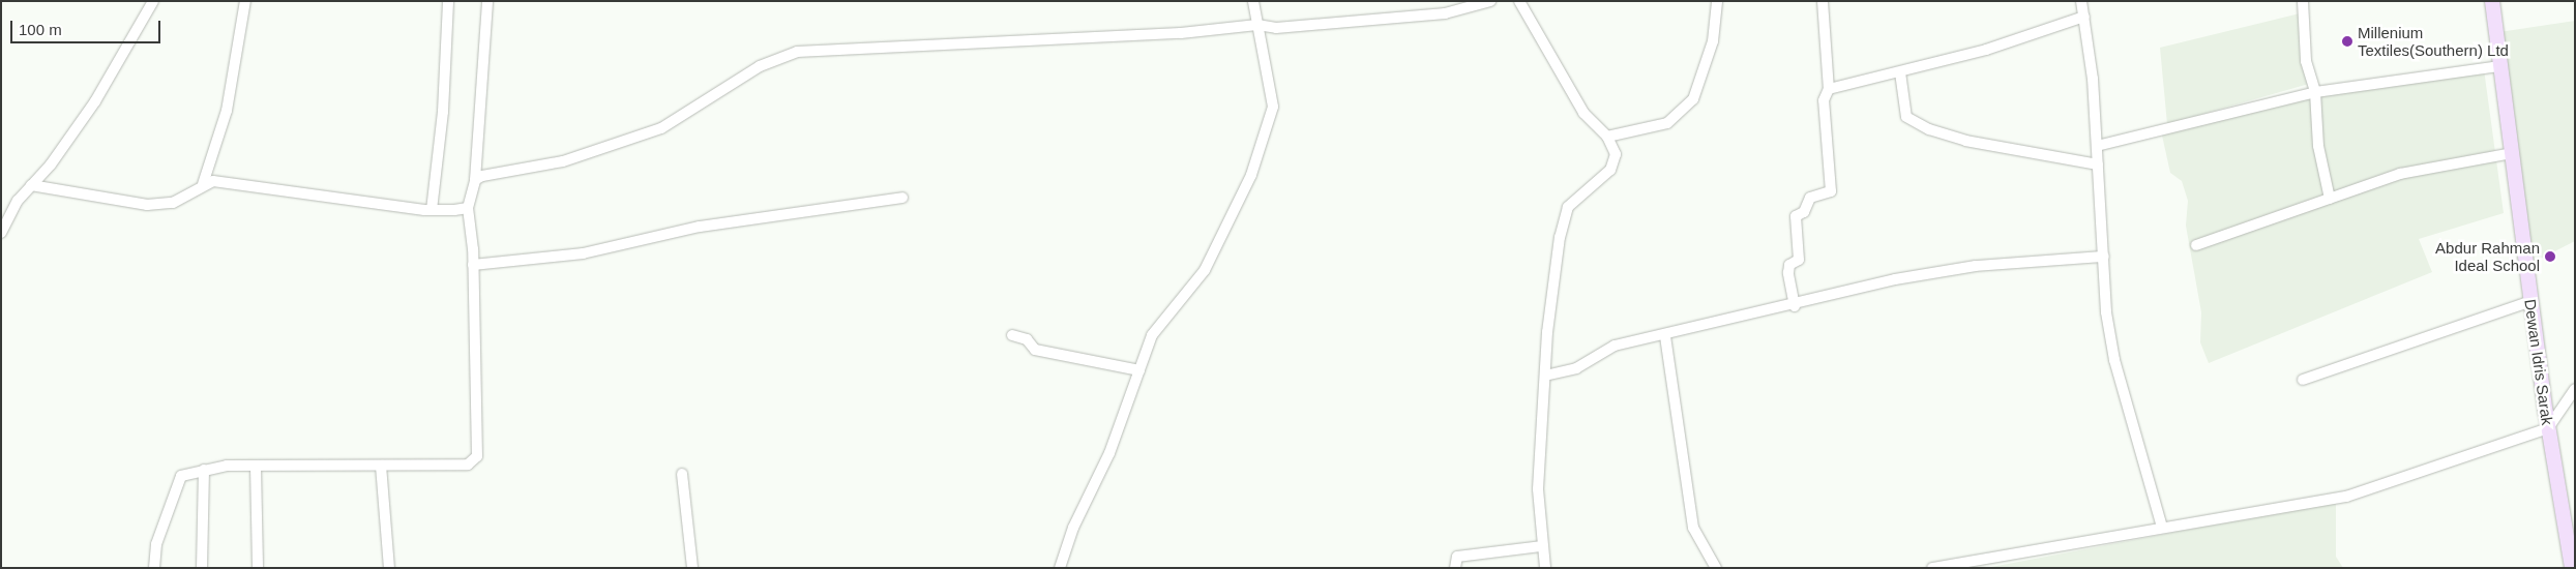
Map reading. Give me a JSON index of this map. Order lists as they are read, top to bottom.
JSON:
{
  "streets": {
    "main road": ["Dewan Idris Sarak"]
  },
  "places": ["Millenium Textiles(Southern) Ltd", "Abdur Rahman Ideal School"],
  "scale_bar": "100 m"
}
